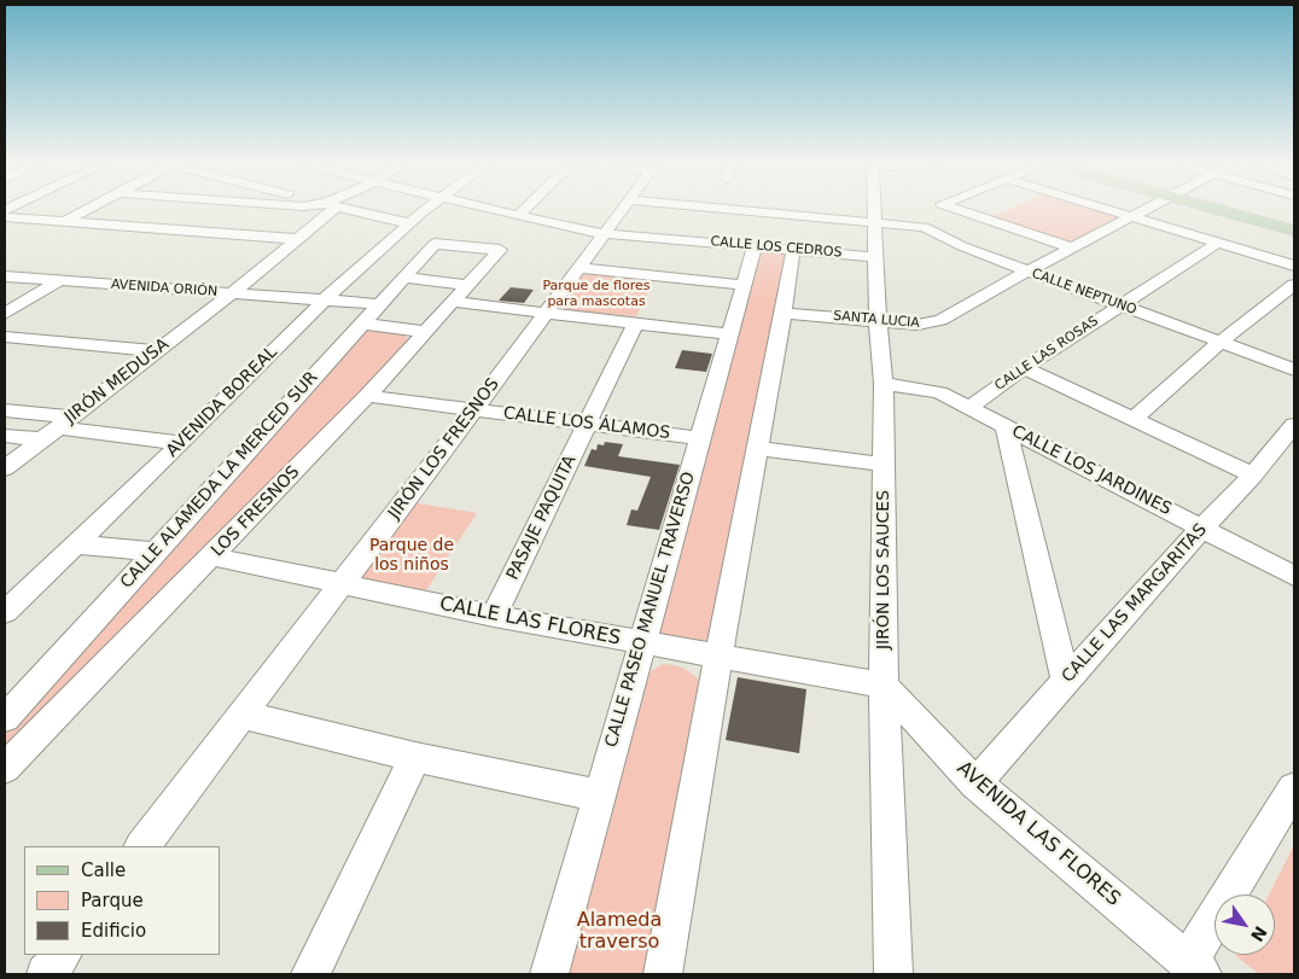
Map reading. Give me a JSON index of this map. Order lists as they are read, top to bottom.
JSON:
{
  "streets": {
    "street": [
      "CALLE LOS CEDROS",
      "AVENIDA ORIÓN",
      "CALLE NEPTUNO",
      "SANTA LUCIA",
      "CALLE LAS ROSAS",
      "JIRÓN MEDUSA",
      "AVENIDA BOREAL",
      "CALLE LOS ÁLAMOS",
      "JIRÓN LOS FRESNOS",
      "CALLE LOS JARDINES",
      "CALLE ALAMEDA LA MERCED SUR",
      "LOS FRESNOS",
      "PASAJE PAQUITA",
      "JIRÓN LOS SAUCES",
      "CALLE LAS MARGARITAS",
      "CALLE PASEO MANUEL TRAVERSO",
      "CALLE LAS FLORES",
      "AVENIDA LAS FLORES"
    ]
  },
  "crossings": [
    ["CALLE LOS CEDROS", "JIRÓN LOS FRESNOS"],
    ["CALLE LOS CEDROS", "JIRÓN LOS SAUCES"],
    ["CALLE LOS CEDROS", "CALLE PASEO MANUEL TRAVERSO"],
    ["AVENIDA ORIÓN", "JIRÓN MEDUSA"],
    ["AVENIDA ORIÓN", "AVENIDA BOREAL"],
    ["AVENIDA ORIÓN", "CALLE ALAMEDA LA MERCED SUR"],
    ["CALLE NEPTUNO", "SANTA LUCIA"],
    ["CALLE NEPTUNO", "CALLE LAS ROSAS"],
    ["CALLE NEPTUNO", "JIRÓN LOS SAUCES"],
    ["SANTA LUCIA", "JIRÓN LOS SAUCES"],
    ["CALLE LAS ROSAS", "CALLE LOS JARDINES"],
    ["CALLE LOS ÁLAMOS", "JIRÓN LOS FRESNOS"],
    ["CALLE LOS ÁLAMOS", "LOS FRESNOS"],
    ["CALLE LOS ÁLAMOS", "PASAJE PAQUITA"],
    ["CALLE LOS ÁLAMOS", "CALLE PASEO MANUEL TRAVERSO"],
    ["JIRÓN LOS FRESNOS", "CALLE LAS FLORES"],
    ["CALLE LOS JARDINES", "JIRÓN LOS SAUCES"],
    ["CALLE LOS JARDINES", "CALLE LAS MARGARITAS"],
    ["CALLE ALAMEDA LA MERCED SUR", "LOS FRESNOS"],
    ["LOS FRESNOS", "CALLE LAS FLORES"],
    ["PASAJE PAQUITA", "CALLE LAS FLORES"],
    ["JIRÓN LOS SAUCES", "CALLE LAS FLORES"],
    ["JIRÓN LOS SAUCES", "AVENIDA LAS FLORES"],
    ["CALLE LAS MARGARITAS", "AVENIDA LAS FLORES"],
    ["CALLE PASEO MANUEL TRAVERSO", "CALLE LAS FLORES"],
    ["CALLE LAS FLORES", "AVENIDA LAS FLORES"]
  ],
  "parks": ["Parque de flores para mascotas", "Parque de los niños", "Alameda traverso"],
  "legend": ["Calle", "Parque", "Edificio"],
  "north": "bottom right"
}
